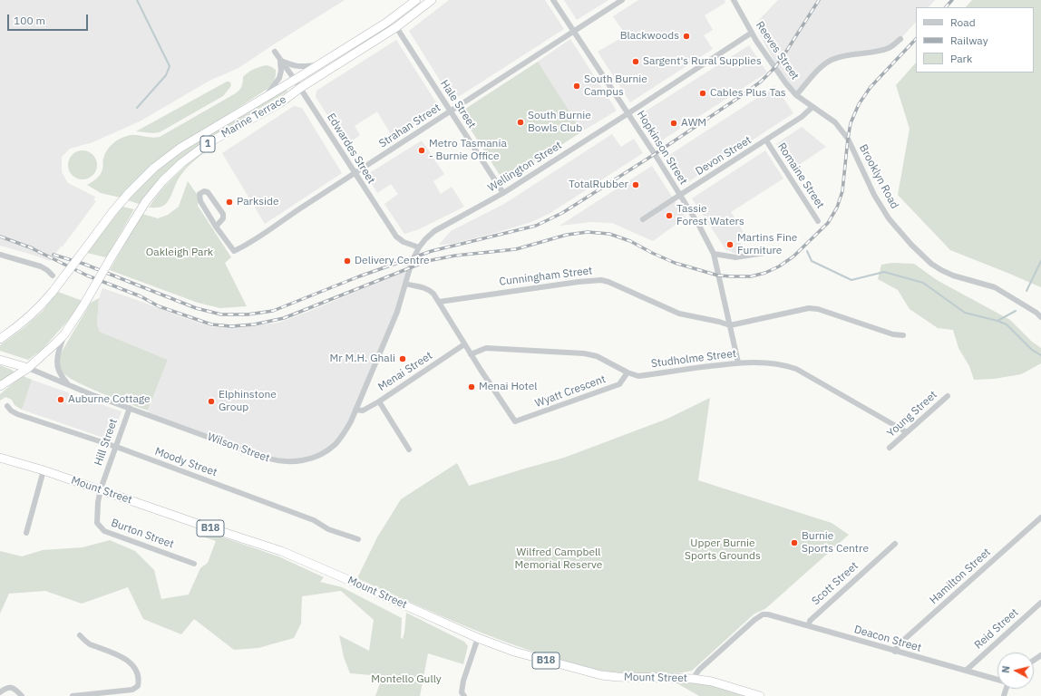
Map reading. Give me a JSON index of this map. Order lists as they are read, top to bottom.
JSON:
{
  "streets": {
    "highway": [
      "Marine Terrace",
      "1",
      "Wilson Street",
      "Mount Street",
      "B18"
    ],
    "street": [
      "Reeves Street",
      "Hale Street",
      "Strahan Street",
      "Hopkinson Street",
      "Edwardes Street",
      "Devon Street",
      "Wellington Street",
      "Romaine Street",
      "Brooklyn Road",
      "Cunningham Street",
      "Studholme Street",
      "Menai Street",
      "Wyatt Crescent",
      "Young Street",
      "Hill Street",
      "Moody Street",
      "Burton Street",
      "Hamilton Street",
      "Scott Street",
      "Reid Street",
      "Deacon Street"
    ]
  },
  "crossings": [
    ["Reeves Street", "Devon Street"],
    ["Reeves Street", "Wellington Street"],
    ["Reeves Street", "Brooklyn Road"],
    ["Hale Street", "Marine Terrace"],
    ["Hale Street", "Strahan Street"],
    ["Hale Street", "Wellington Street"],
    ["Marine Terrace", "1"],
    ["Marine Terrace", "Edwardes Street"],
    ["Marine Terrace", "Wilson Street"],
    ["Strahan Street", "Hopkinson Street"],
    ["Strahan Street", "Edwardes Street"],
    ["1", "Wilson Street"],
    ["Hopkinson Street", "Devon Street"],
    ["Hopkinson Street", "Wellington Street"],
    ["Hopkinson Street", "Cunningham Street"],
    ["Hopkinson Street", "Studholme Street"],
    ["Edwardes Street", "Wellington Street"],
    ["Edwardes Street", "Wilson Street"],
    ["Devon Street", "Romaine Street"],
    ["Devon Street", "Brooklyn Road"],
    ["Wellington Street", "Wilson Street"],
    ["Studholme Street", "Wyatt Crescent"],
    ["Studholme Street", "Young Street"],
    ["Menai Street", "Wilson Street"],
    ["Hill Street", "Wilson Street"],
    ["Hill Street", "Moody Street"],
    ["Hill Street", "Mount Street"],
    ["Hill Street", "Burton Street"],
    ["Mount Street", "Burton Street"],
    ["Mount Street", "Deacon Street"],
    ["Hamilton Street", "Deacon Street"],
    ["Scott Street", "Deacon Street"],
    ["Reid Street", "Deacon Street"]
  ],
  "parks": [
    "Oakleigh Park",
    "Upper Burnie Sports Grounds",
    "Wilfred Campbell Memorial Reserve",
    "Montello Gully"
  ],
  "places": [
    "Blackwoods",
    "Sargent's Rural Supplies",
    "South Burnie Campus",
    "Cables Plus Tas",
    "South Burnie Bowls Club",
    "AWM",
    "Metro Tasmania - Burnie Office",
    "TotalRubber",
    "Parkside",
    "Tassie Forest Waters",
    "Martins Fine Furniture",
    "Delivery Centre",
    "Mr M.H. Ghali",
    "Menai Hotel",
    "Auburne Cottage",
    "Elphinstone Group",
    "Burnie Sports Centre"
  ],
  "legend": ["Road", "Railway", "Park"],
  "scale_bar": "100 m",
  "north": "left"
}
